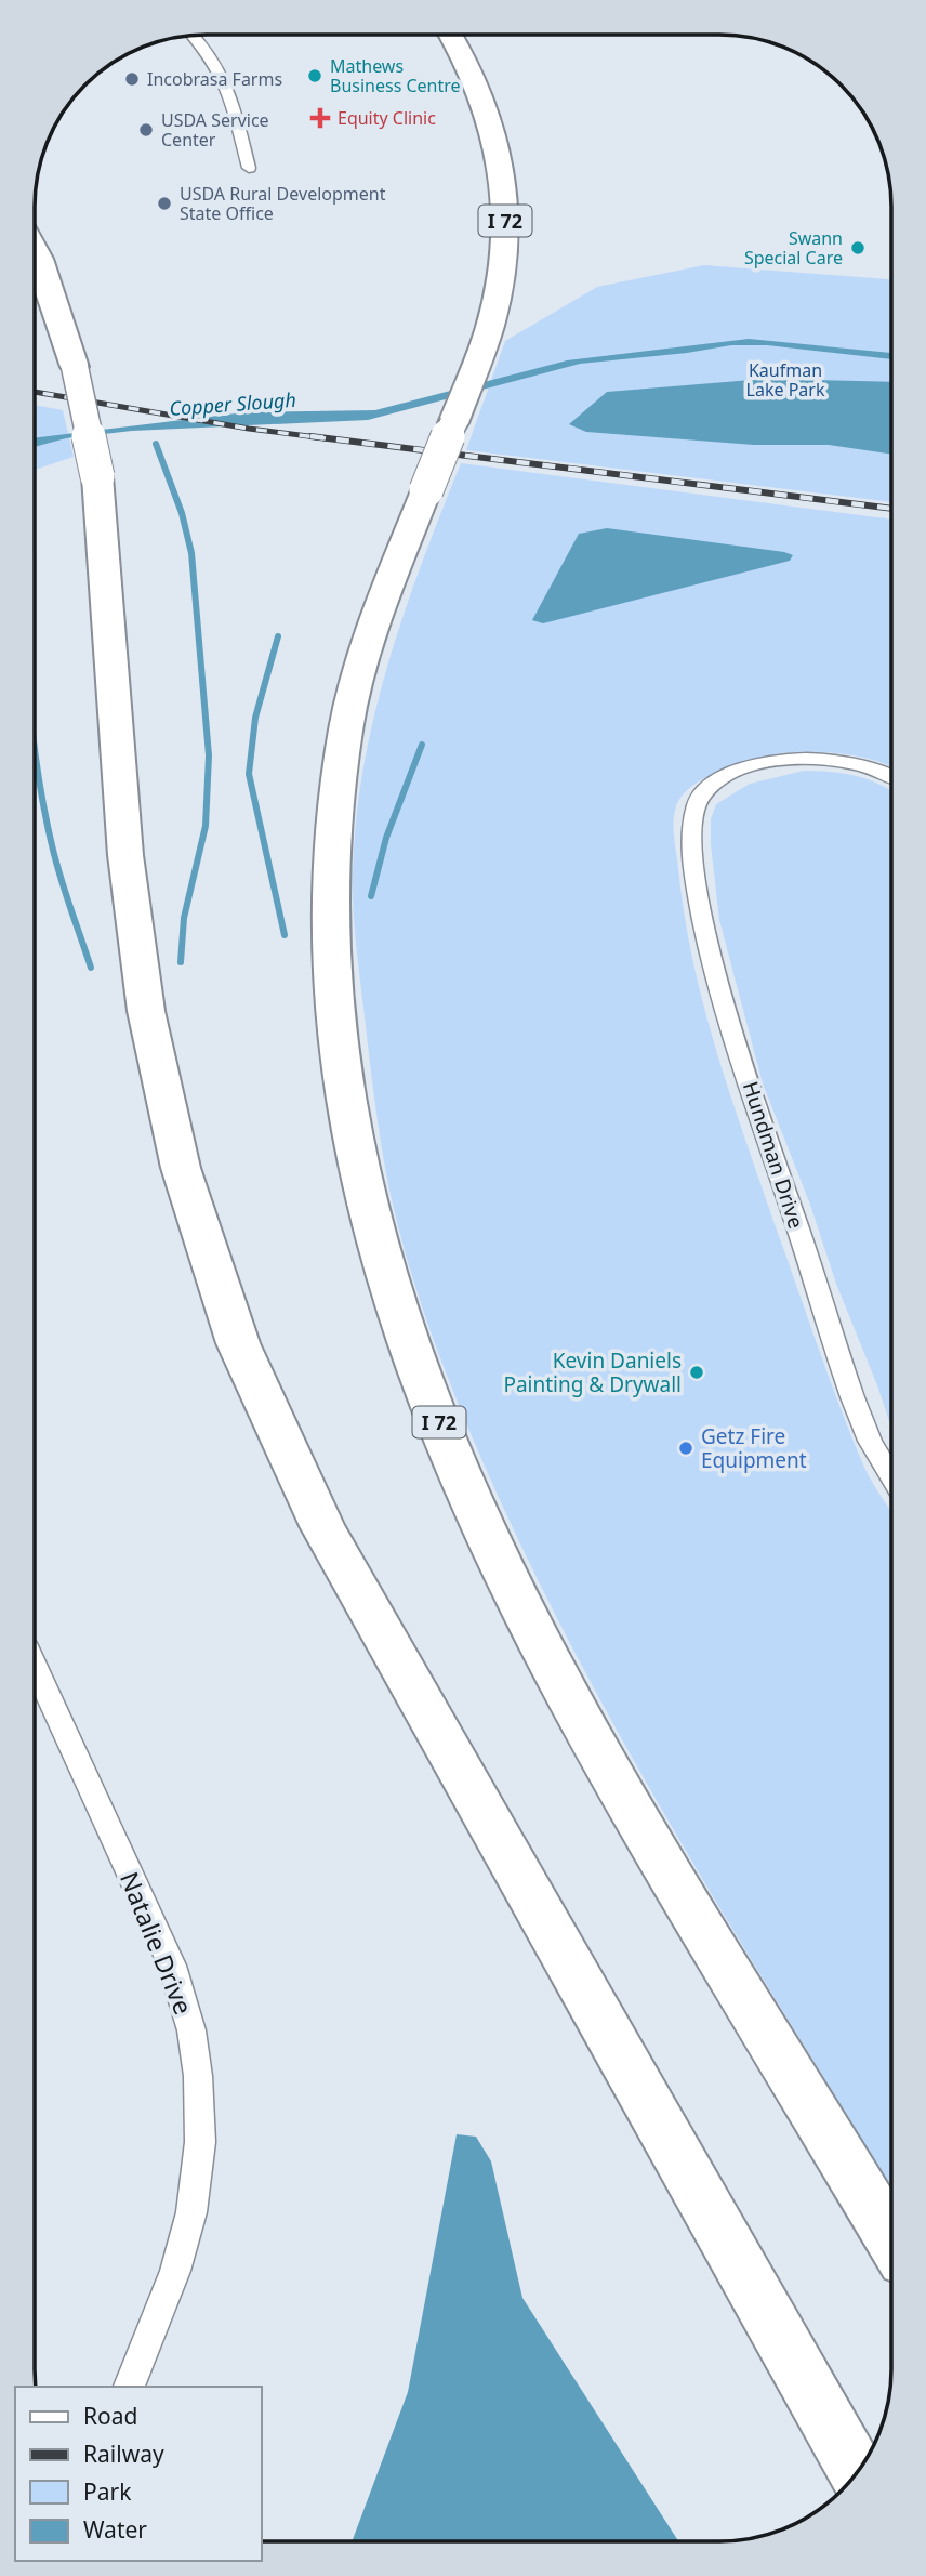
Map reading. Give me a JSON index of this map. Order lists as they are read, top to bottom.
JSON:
{
  "streets": {
    "highway": ["I 72"],
    "street": ["Hundman Drive", "Natalie Drive"]
  },
  "water": ["Copper Slough"],
  "parks": ["Kaufman Lake Park"],
  "places": {
    "other": [
      "Mathews Business Centre",
      "Incobrasa Farms",
      "USDA Service Center",
      "USDA Rural Development State Office",
      "Swann Special Care",
      "Kevin Daniels Painting & Drywall",
      "Getz Fire Equipment"
    ],
    "health": ["Equity Clinic"]
  },
  "legend": [
    "Road",
    "Railway",
    "Park",
    "Water"
  ]
}
